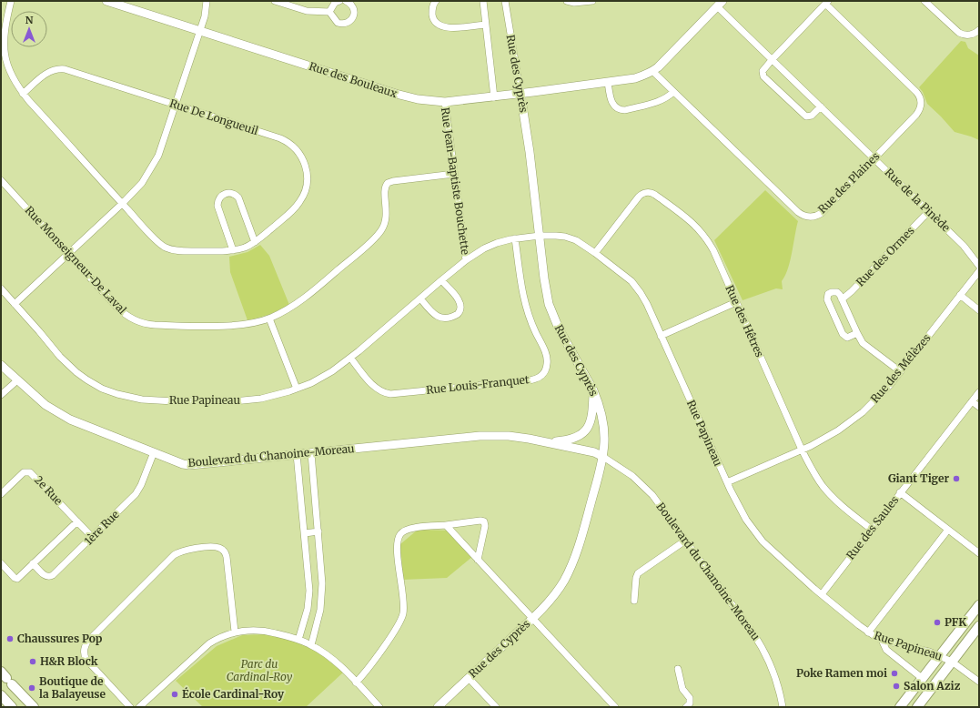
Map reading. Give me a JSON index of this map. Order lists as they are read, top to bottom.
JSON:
{
  "streets": {
    "street": [
      "Rue des Cyprès",
      "Rue des Bouleaux",
      "Rue De Longueuil",
      "Rue Jean-Baptiste Bouchette",
      "Rue des Plaines",
      "Rue de la Pinède",
      "Rue des Ormes",
      "Rue Monseigneur-De Laval",
      "Rue des Hêtres",
      "Rue des Mélèzes",
      "Rue Louis-Franquet",
      "Rue Papineau",
      "Boulevard du Chanoine-Moreau",
      "2e Rue",
      "1ère Rue",
      "Rue des Saules"
    ]
  },
  "crossings": [
    ["Rue des Cyprès", "Rue des Bouleaux"],
    ["Rue des Cyprès", "Rue Papineau"],
    ["Rue des Cyprès", "Boulevard du Chanoine-Moreau"],
    ["Rue des Bouleaux", "Rue Jean-Baptiste Bouchette"],
    ["Rue des Bouleaux", "Rue des Plaines"],
    ["Rue des Bouleaux", "Rue de la Pinède"],
    ["Rue Jean-Baptiste Bouchette", "Rue Monseigneur-De Laval"],
    ["Rue Jean-Baptiste Bouchette", "Rue Papineau"],
    ["Rue des Plaines", "Rue de la Pinède"],
    ["Rue de la Pinède", "Rue des Ormes"],
    ["Rue des Hêtres", "Rue des Mélèzes"],
    ["Rue des Hêtres", "Rue Papineau"],
    ["Rue des Hêtres", "Rue des Saules"],
    ["Rue des Mélèzes", "Rue Papineau"],
    ["Rue Louis-Franquet", "Rue Papineau"],
    ["Rue Papineau", "Rue des Saules"],
    ["Boulevard du Chanoine-Moreau", "1ère Rue"],
    ["2e Rue", "1ère Rue"]
  ],
  "parks": ["Parc du Cardinal-Roy"],
  "places": [
    "Giant Tiger",
    "PFK",
    "Chaussures Pop",
    "H&R Block",
    "Poke Ramen moi",
    "Salon Aziz",
    "Boutique de la Balayeuse",
    "École Cardinal-Roy"
  ],
  "north": "top"
}
